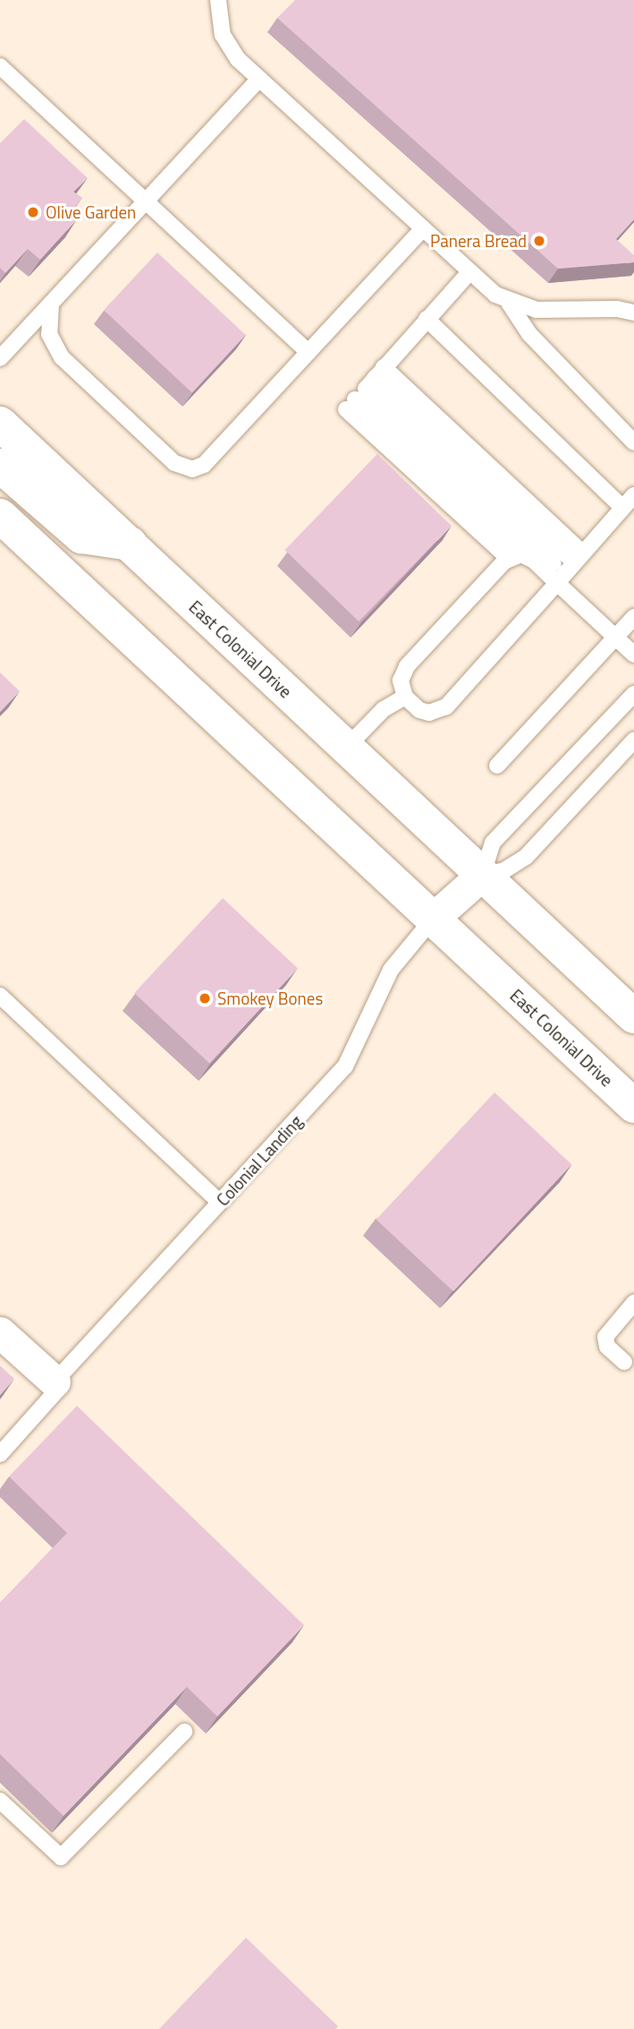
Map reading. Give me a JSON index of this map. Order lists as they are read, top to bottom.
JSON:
{
  "streets": {
    "highway": ["East Colonial Drive"],
    "lane": ["Colonial Landing"]
  },
  "crossings": [
    ["East Colonial Drive", "Colonial Landing"]
  ],
  "places": ["Olive Garden", "Panera Bread", "Smokey Bones"]
}
